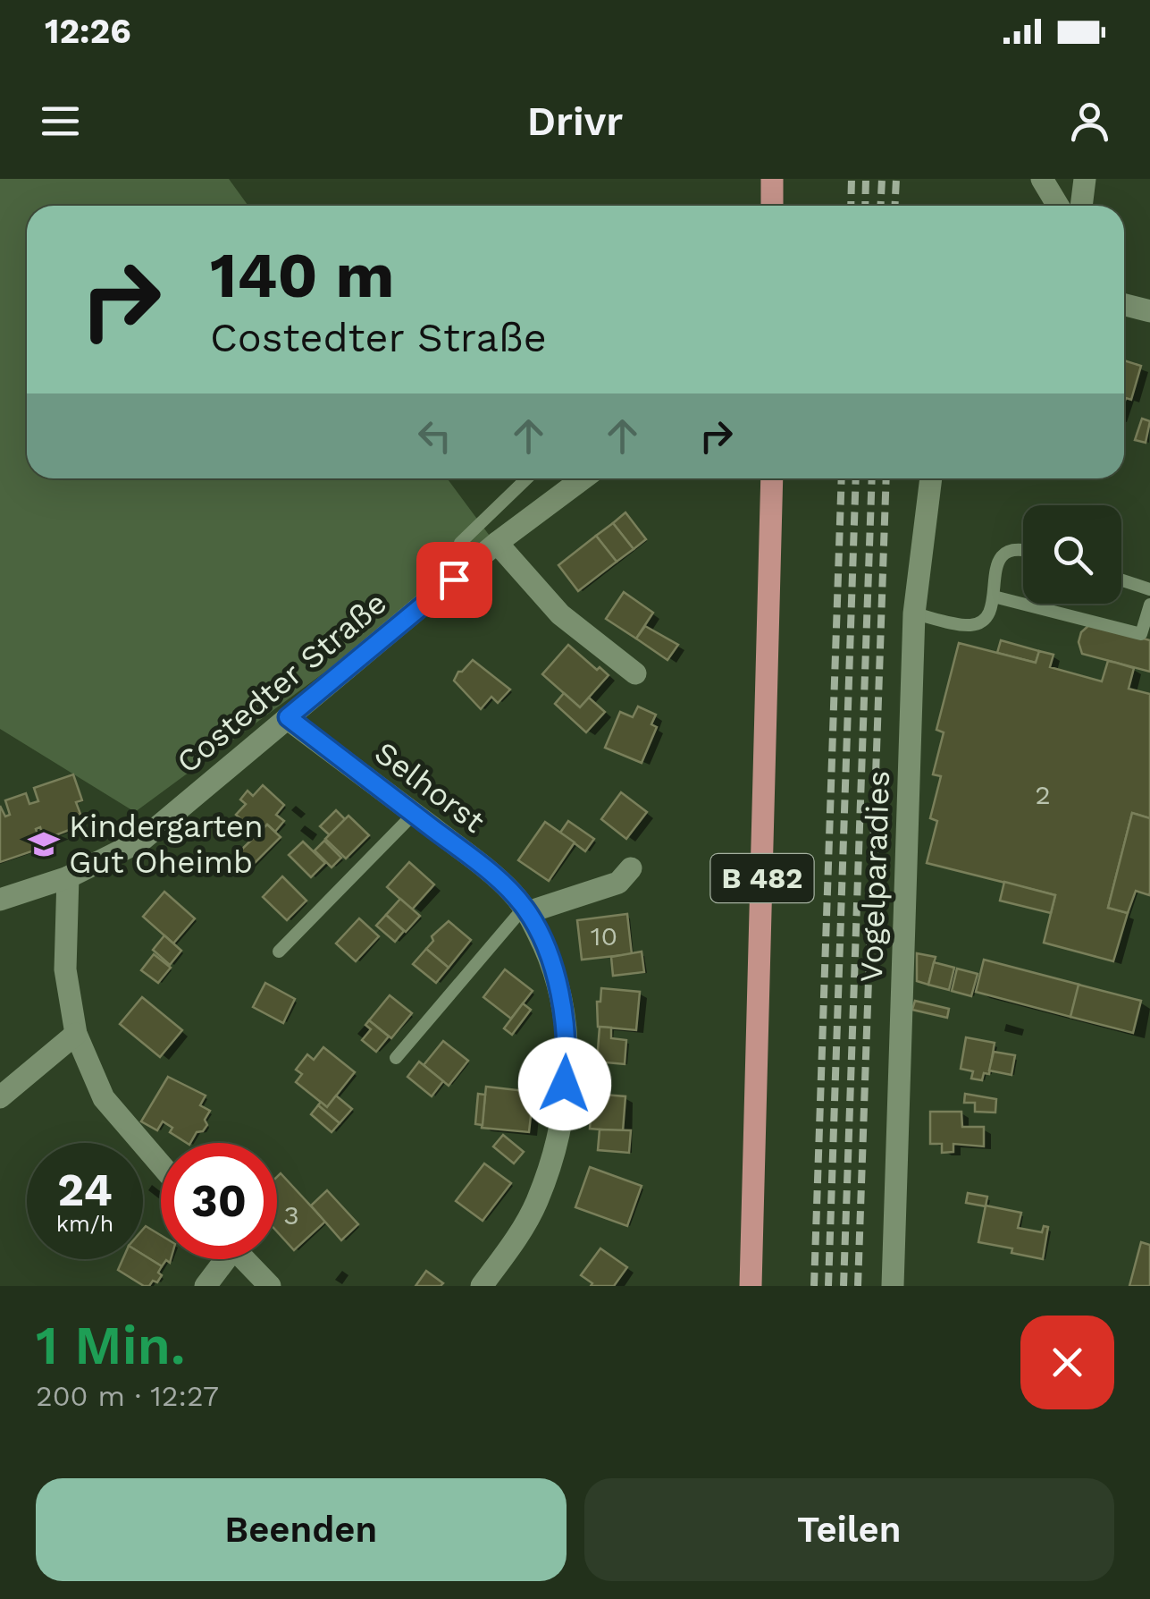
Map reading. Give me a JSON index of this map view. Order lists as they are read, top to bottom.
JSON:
{
  "streets": {
    "main road": ["B 482"],
    "street": ["Costedter Straße", "Selhorst", "Vogelparadies"]
  },
  "crossings": [
    ["Costedter Straße", "Selhorst"]
  ],
  "places": {
    "school or university": ["Kindergarten Gut Oheimb"]
  },
  "house_numbers": ["2", "10", "3"],
  "page": {
    "status": "12:26",
    "header": "Drivr",
    "turn": ["140 m", "Costedter Straße"],
    "speed": "24 km/h",
    "limit": "30",
    "heading": ["1 Min.", "200 m · 12:27"],
    "buttons": ["Beenden", "Teilen"]
  }
}
